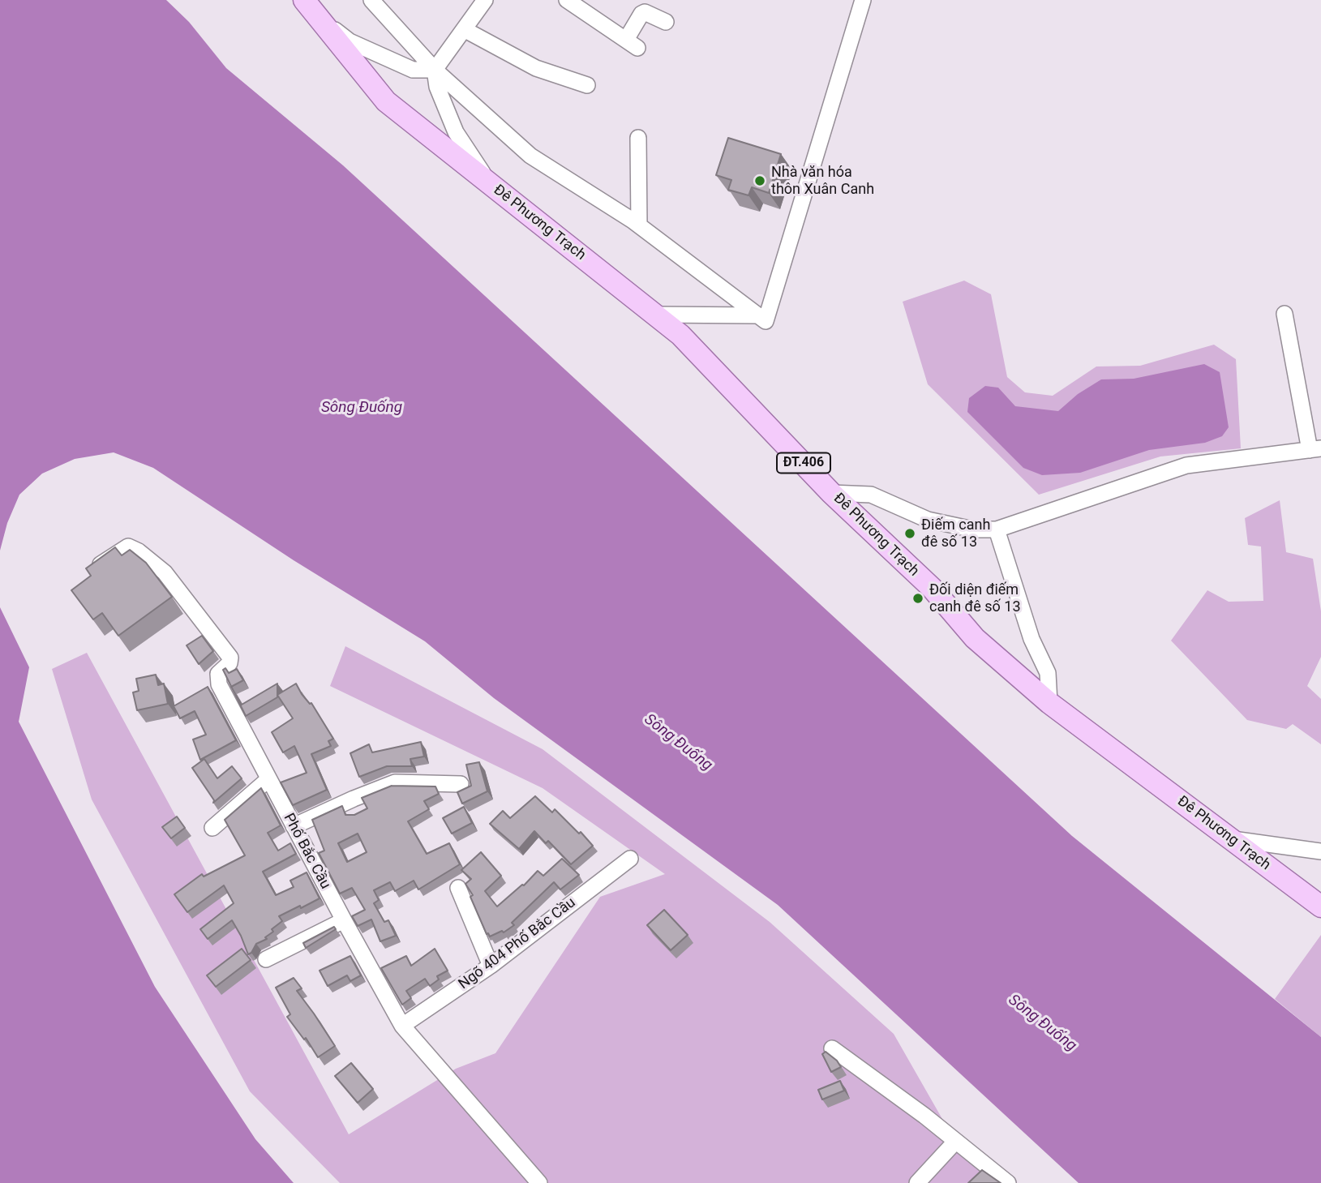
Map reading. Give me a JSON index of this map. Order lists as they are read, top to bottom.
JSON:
{
  "streets": {
    "main road": ["Đê Phương Trạch", "ĐT.406"],
    "street": ["Phố Bắc Cầu", "Ngõ 404 Phố Bắc Cầu"]
  },
  "crossings": [
    ["Phố Bắc Cầu", "Ngõ 404 Phố Bắc Cầu"]
  ],
  "water": ["Sông Đuống"],
  "places": ["Nhà văn hóa thôn Xuân Canh", "Điếm canh đê số 13", "Đối diện điếm canh đê số 13"]
}
